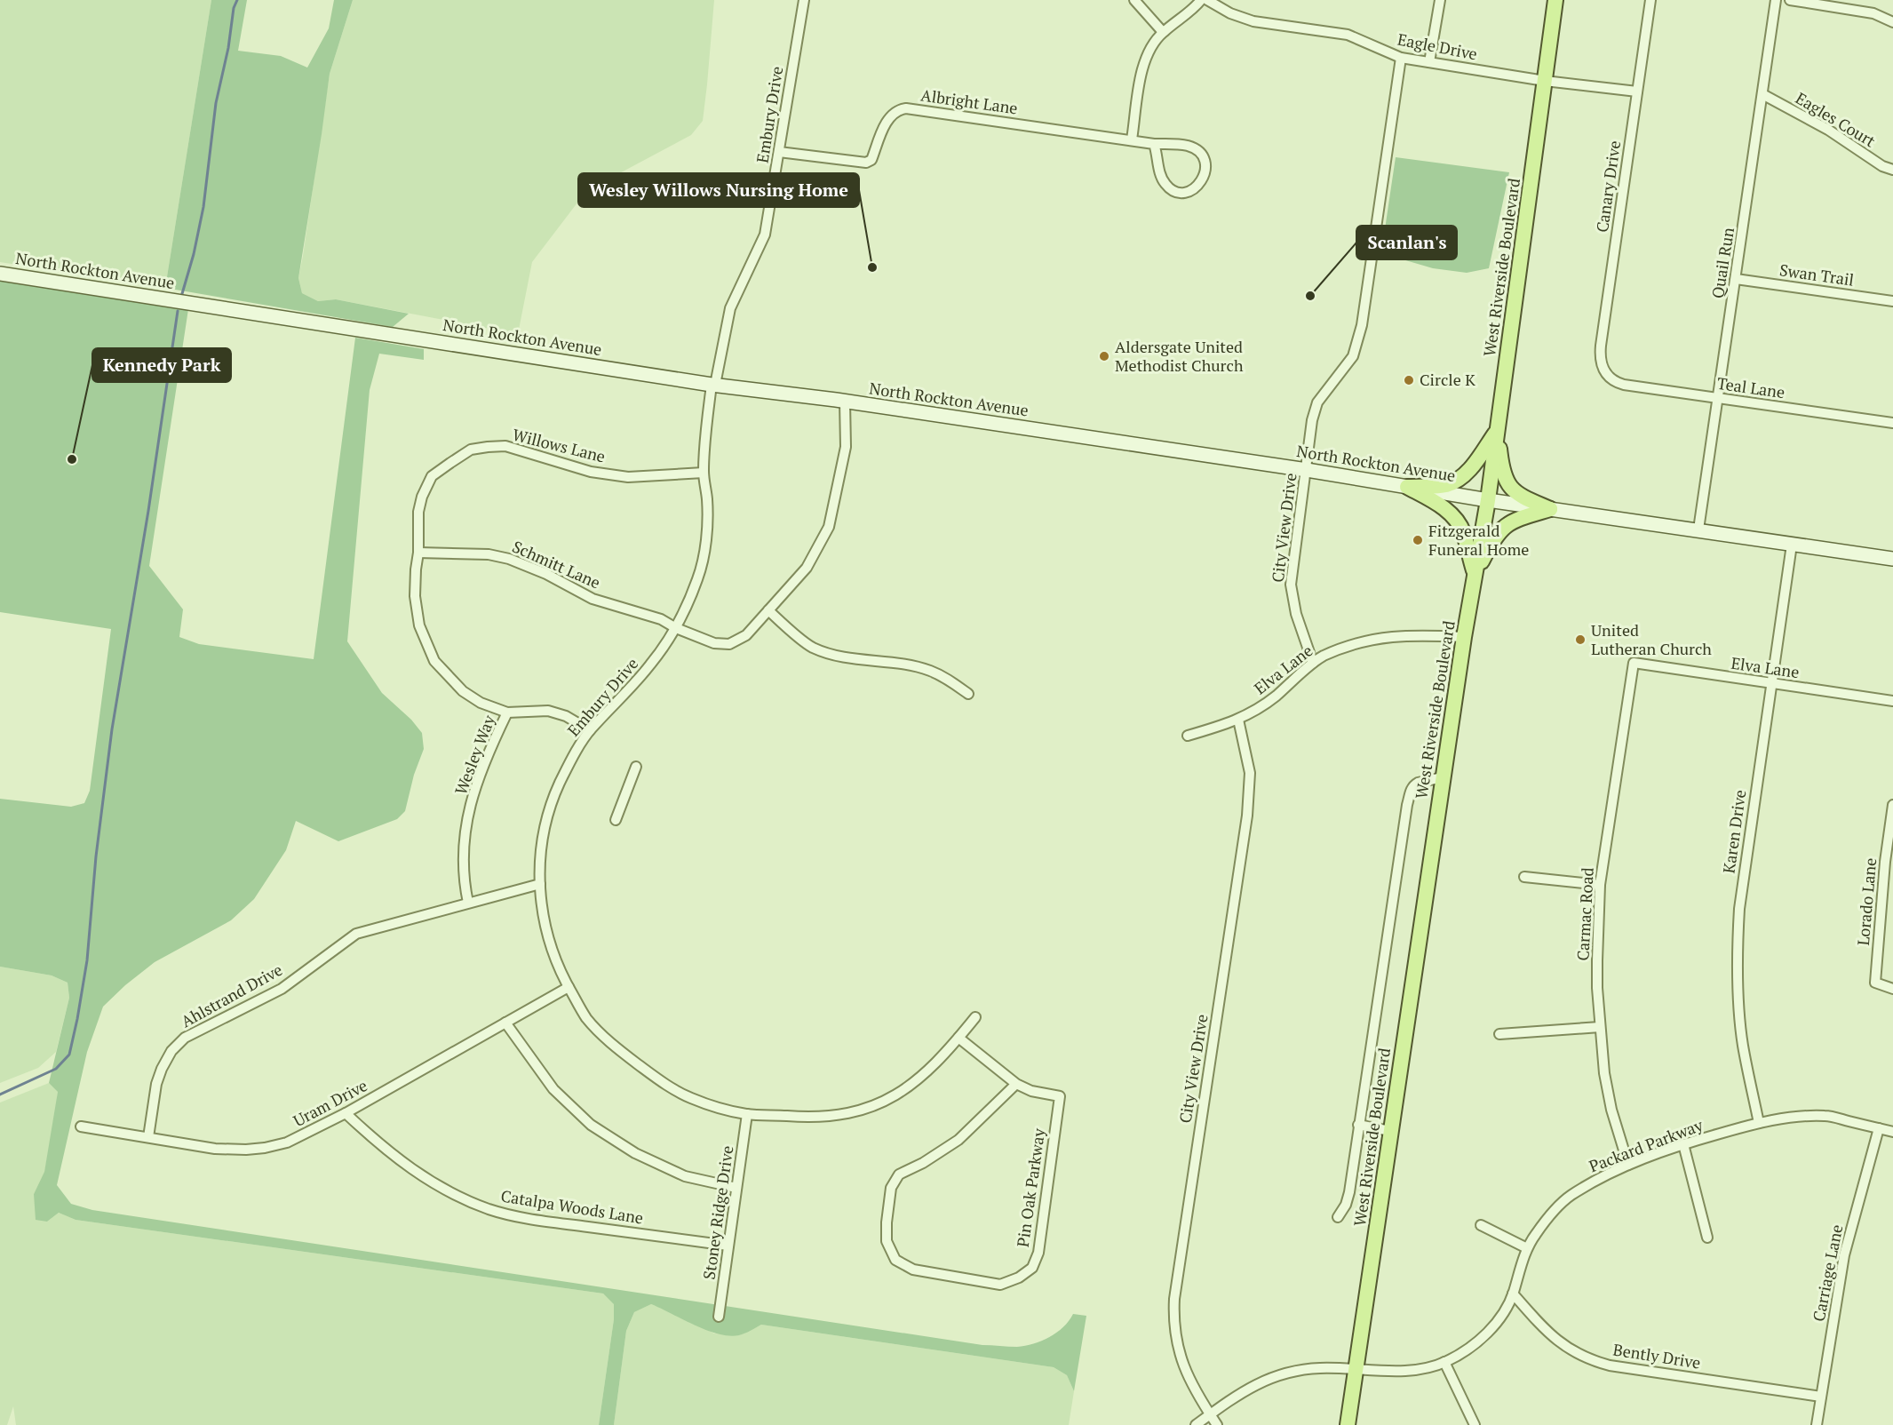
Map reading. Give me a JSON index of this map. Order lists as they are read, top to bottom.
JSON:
{
  "streets": {
    "main road": ["West Riverside Boulevard"],
    "street": [
      "Eagle Drive",
      "Albright Lane",
      "Embury Drive",
      "Eagles Court",
      "Canary Drive",
      "Quail Run",
      "North Rockton Avenue",
      "Swan Trail",
      "Teal Lane",
      "Willows Lane",
      "City View Drive",
      "Schmitt Lane",
      "Elva Lane",
      "Wesley Way",
      "Karen Drive",
      "Lorado Lane",
      "Carmac Road",
      "Ahlstrand Drive",
      "Uram Drive",
      "Packard Parkway",
      "Pin Oak Parkway",
      "Catalpa Woods Lane",
      "Stoney Ridge Drive",
      "Carriage Lane",
      "Bently Drive"
    ]
  },
  "crossings": [
    ["Eagle Drive", "Canary Drive"],
    ["Eagle Drive", "West Riverside Boulevard"],
    ["Eagle Drive", "City View Drive"],
    ["Albright Lane", "Embury Drive"],
    ["Embury Drive", "North Rockton Avenue"],
    ["Embury Drive", "Willows Lane"],
    ["Embury Drive", "Schmitt Lane"],
    ["Embury Drive", "Ahlstrand Drive"],
    ["Embury Drive", "Uram Drive"],
    ["Embury Drive", "Stoney Ridge Drive"],
    ["Eagles Court", "Quail Run"],
    ["Canary Drive", "Teal Lane"],
    ["Quail Run", "North Rockton Avenue"],
    ["Quail Run", "Swan Trail"],
    ["Quail Run", "Teal Lane"],
    ["West Riverside Boulevard", "North Rockton Avenue"],
    ["West Riverside Boulevard", "Elva Lane"],
    ["West Riverside Boulevard", "Packard Parkway"],
    ["North Rockton Avenue", "City View Drive"],
    ["North Rockton Avenue", "Schmitt Lane"],
    ["North Rockton Avenue", "Karen Drive"],
    ["Willows Lane", "Schmitt Lane"],
    ["Willows Lane", "Wesley Way"],
    ["City View Drive", "Elva Lane"],
    ["City View Drive", "Packard Parkway"],
    ["Elva Lane", "Karen Drive"],
    ["Elva Lane", "Carmac Road"],
    ["Wesley Way", "Ahlstrand Drive"],
    ["Karen Drive", "Packard Parkway"],
    ["Carmac Road", "Packard Parkway"],
    ["Ahlstrand Drive", "Uram Drive"],
    ["Uram Drive", "Catalpa Woods Lane"],
    ["Packard Parkway", "Carriage Lane"],
    ["Packard Parkway", "Bently Drive"],
    ["Catalpa Woods Lane", "Stoney Ridge Drive"],
    ["Carriage Lane", "Bently Drive"]
  ],
  "places": [
    "Wesley Willows Nursing Home",
    "Scanlan's",
    "Aldersgate United Methodist Church",
    "Circle K",
    "Kennedy Park",
    "Fitzgerald Funeral Home",
    "United Lutheran Church"
  ]
}
